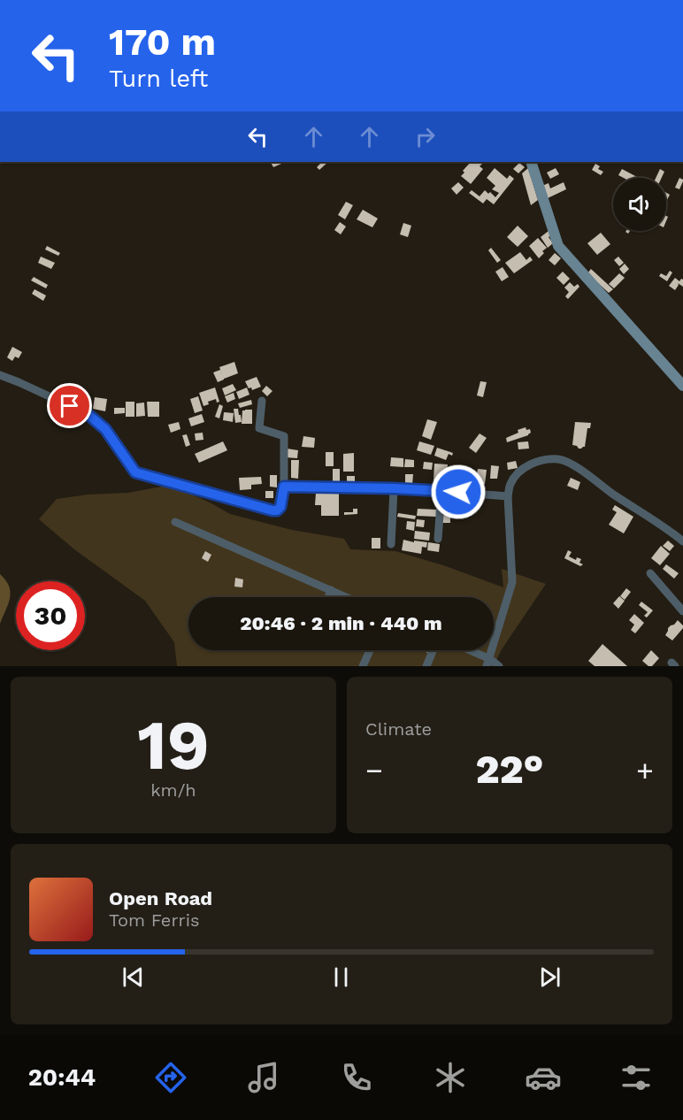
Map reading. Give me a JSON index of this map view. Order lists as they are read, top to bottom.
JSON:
{
  "page": {
    "turn": ["170 m", "Turn left"],
    "limit": "30",
    "trip": "20:46 · 2 min · 440 m",
    "tile": [
      ["19", "km/h"],
      "Climate"
    ],
    "heat": ["−", "22°", "+"],
    "song": ["Open Road", "Tom Ferris"],
    "tabs": "20:44"
  }
}
